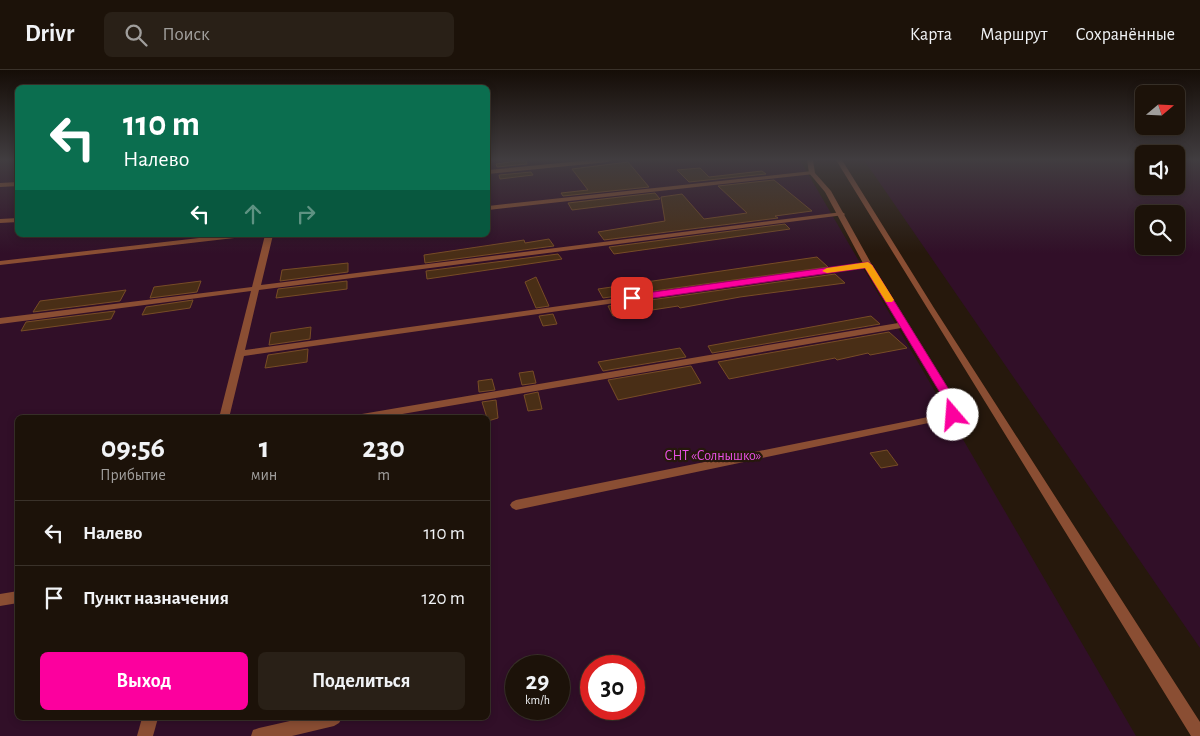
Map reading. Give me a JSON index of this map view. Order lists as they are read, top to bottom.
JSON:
{
  "parks": ["СНТ «Солнышко»"],
  "north": "right",
  "page": {
    "header": "Drivr",
    "search": "Поиск",
    "nav": ["Карта", "Маршрут", "Сохранённые"],
    "turn": ["110 m", "Налево"],
    "eta": [
      "09:56",
      "Прибытие",
      "1",
      "мин",
      "230",
      "m"
    ],
    "list": [
      {
        "name": "Налево",
        "value": "110 m"
      },
      {
        "name": "Пункт назначения",
        "value": "120 m"
      }
    ],
    "buttons": ["Выход", "Поделиться"],
    "speed": "29 km/h",
    "limit": "30"
  }
}
